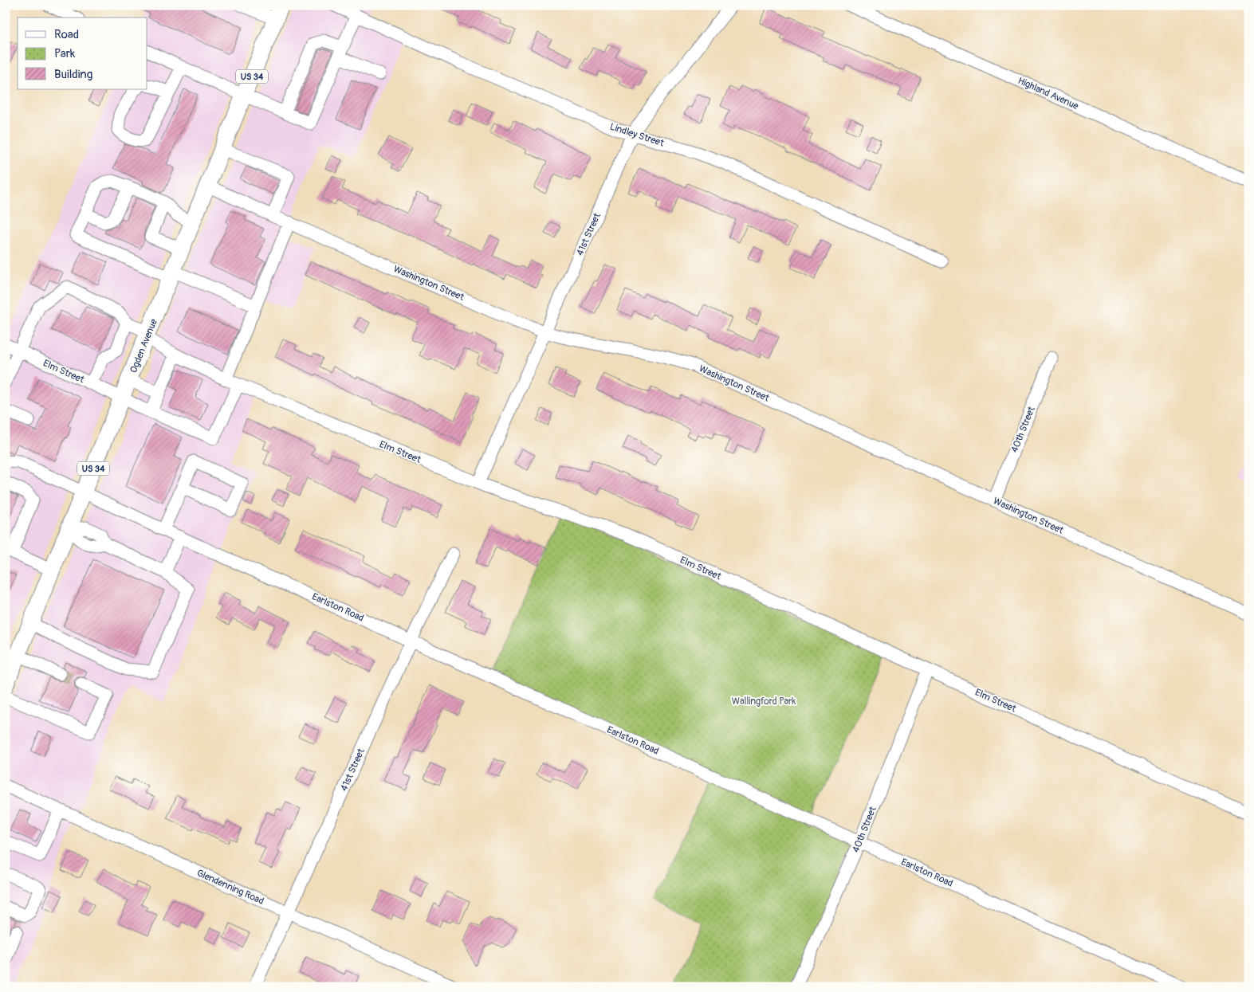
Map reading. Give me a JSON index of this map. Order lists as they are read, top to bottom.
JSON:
{
  "streets": {
    "main road": ["US 34", "Ogden Avenue"],
    "street": [
      "Highland Avenue",
      "Lindley Street",
      "41st Street",
      "Washington Street",
      "Elm Street",
      "40th Street",
      "Earlston Road",
      "Glendenning Road"
    ]
  },
  "crossings": [
    ["Lindley Street", "41st Street"],
    ["41st Street", "Washington Street"],
    ["41st Street", "Elm Street"],
    ["41st Street", "Earlston Road"],
    ["41st Street", "Glendenning Road"],
    ["Washington Street", "Ogden Avenue"],
    ["Washington Street", "40th Street"],
    ["Ogden Avenue", "Elm Street"],
    ["Ogden Avenue", "Earlston Road"],
    ["Elm Street", "40th Street"],
    ["40th Street", "Earlston Road"]
  ],
  "parks": ["Wallingford Park"],
  "legend": ["Road", "Park", "Building"]
}
